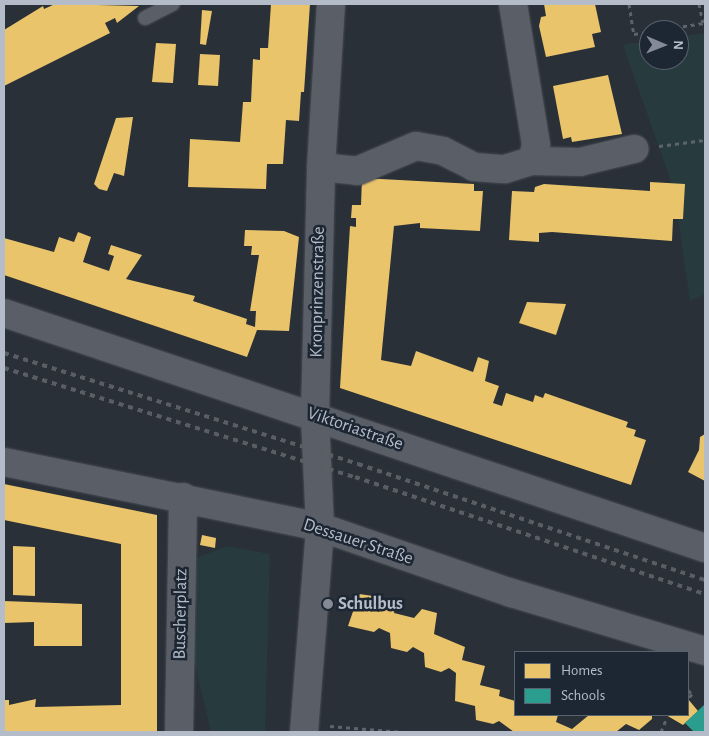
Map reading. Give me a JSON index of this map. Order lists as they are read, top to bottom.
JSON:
{
  "streets": {
    "street": [
      "Kronprinzenstraße",
      "Viktoriastraße",
      "Dessauer Straße",
      "Buscherplatz"
    ]
  },
  "crossings": [
    ["Kronprinzenstraße", "Viktoriastraße"],
    ["Kronprinzenstraße", "Dessauer Straße"],
    ["Dessauer Straße", "Buscherplatz"]
  ],
  "places": ["Schulbus"],
  "legend": ["Homes", "Schools"],
  "north": "right"
}
